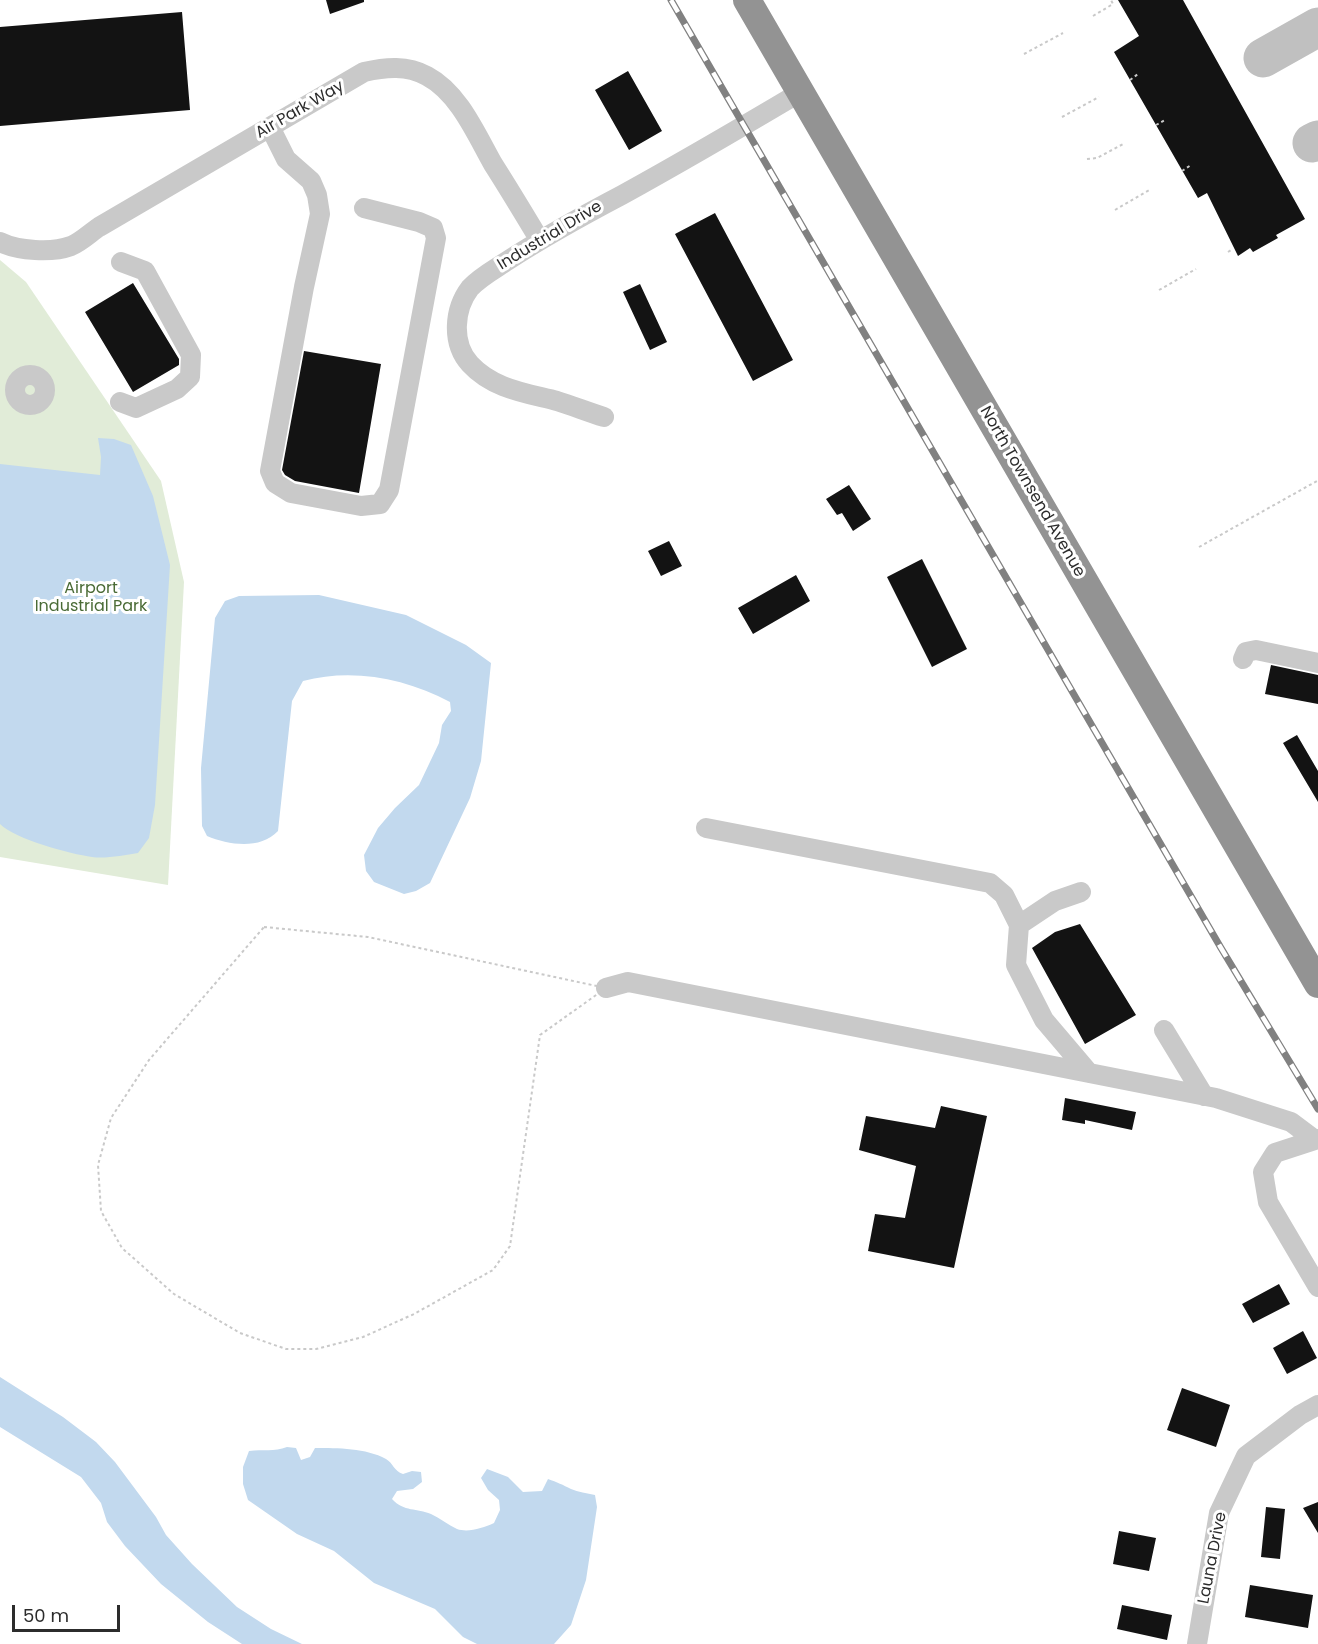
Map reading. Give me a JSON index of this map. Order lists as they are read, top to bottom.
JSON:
{
  "streets": {
    "highway": ["North Townsend Avenue"],
    "street": ["Air Park Way", "Industrial Drive", "Launa Drive"]
  },
  "crossings": [
    ["Air Park Way", "Industrial Drive"],
    ["Industrial Drive", "North Townsend Avenue"]
  ],
  "parks": ["Airport Industrial Park"],
  "scale_bar": "50 m"
}
